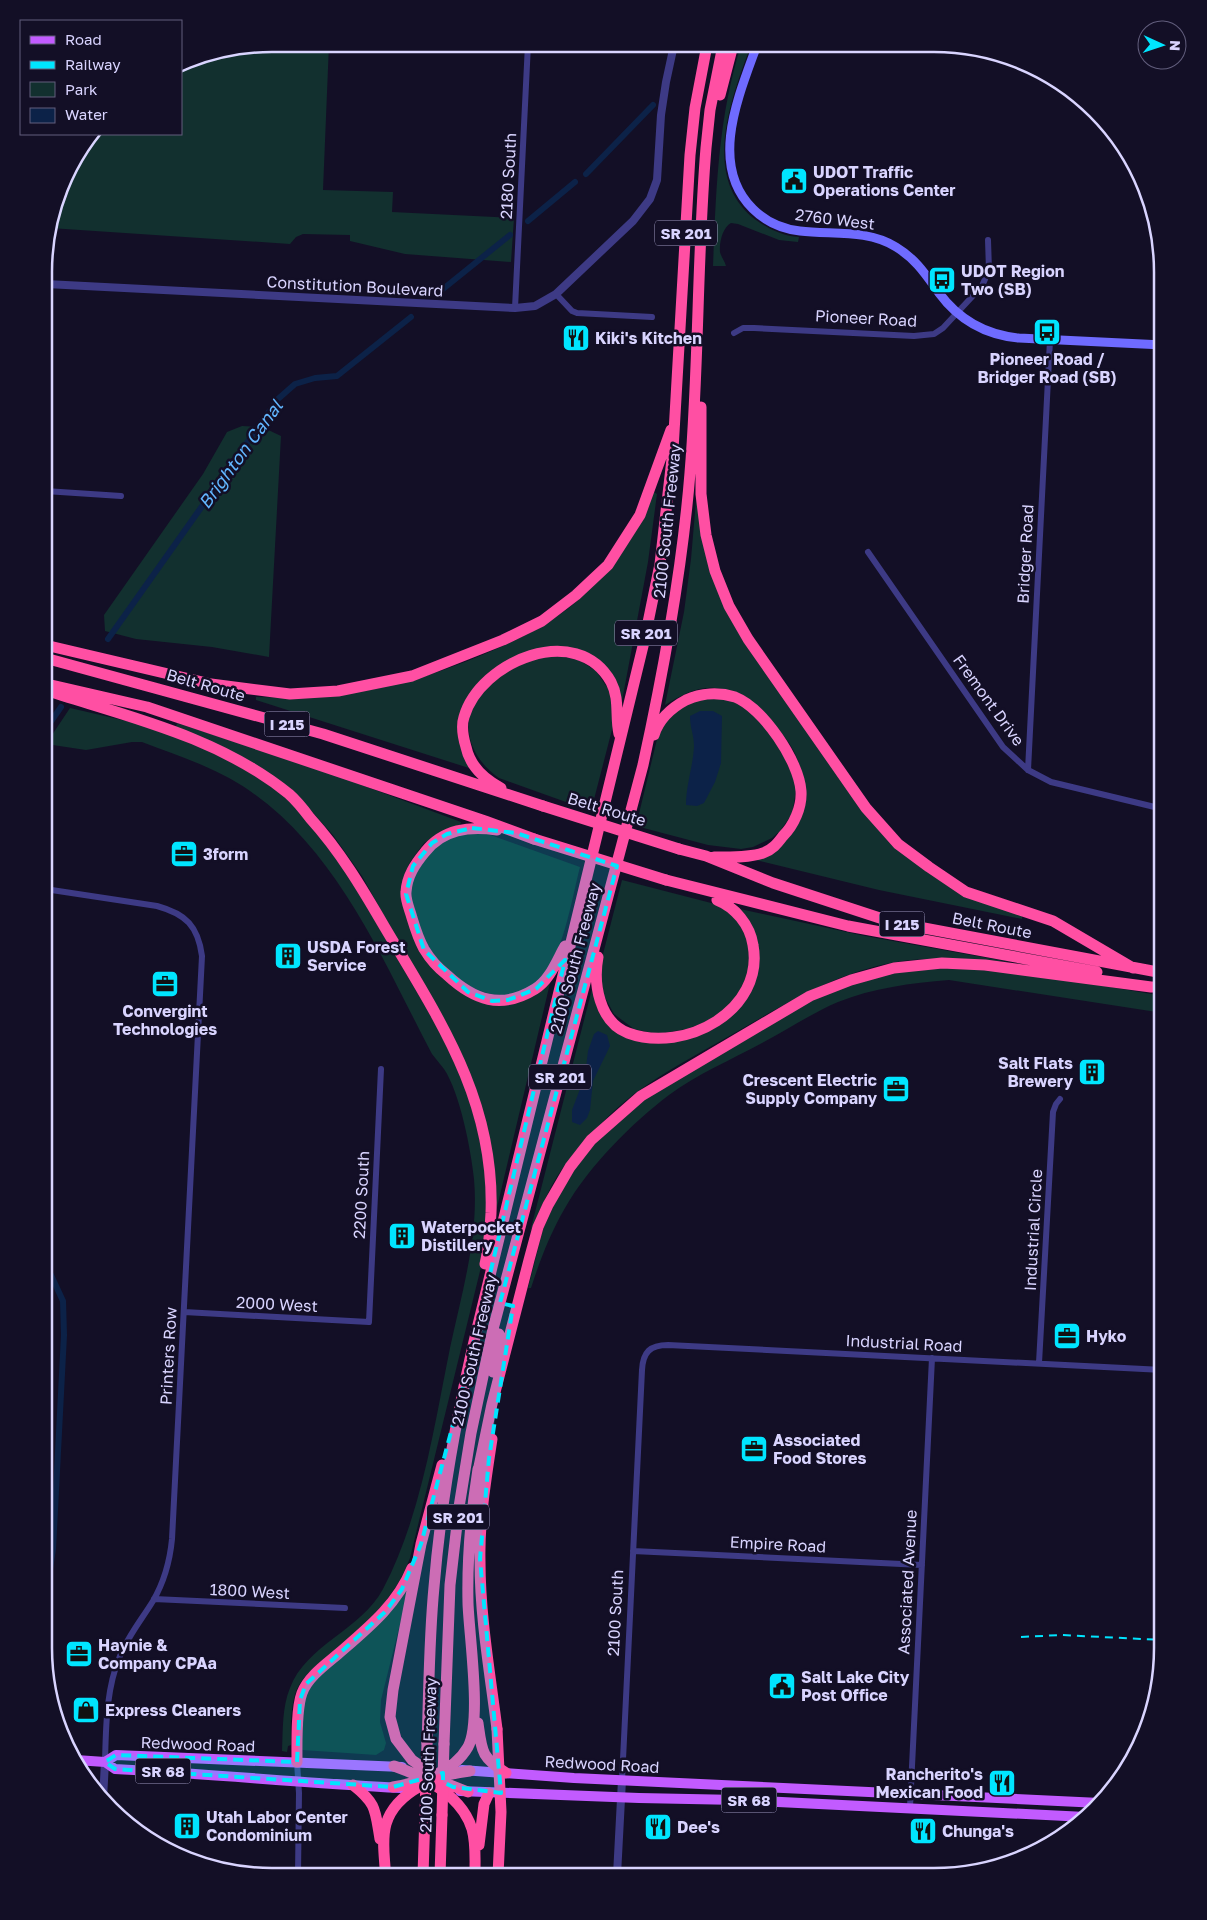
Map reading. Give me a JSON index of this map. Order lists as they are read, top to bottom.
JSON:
{
  "streets": {
    "highway": [
      "SR 201",
      "2100 South Freeway",
      "Belt Route",
      "I 215"
    ],
    "main road": ["2760 West", "Redwood Road", "SR 68"],
    "street": [
      "2180 South",
      "Constitution Boulevard",
      "Pioneer Road",
      "Bridger Road",
      "Fremont Drive",
      "2200 South",
      "Industrial Circle",
      "2000 West",
      "Industrial Road",
      "Printers Row",
      "Empire Road",
      "Associated Avenue",
      "1800 West",
      "2100 South"
    ]
  },
  "crossings": [
    ["2180 South", "Constitution Boulevard"],
    ["2760 West", "Pioneer Road"],
    ["Bridger Road", "Fremont Drive"],
    ["2200 South", "2000 West"],
    ["Industrial Circle", "Industrial Road"],
    ["2000 West", "Printers Row"],
    ["Industrial Road", "Associated Avenue"],
    ["Industrial Road", "2100 South"],
    ["Printers Row", "1800 West"],
    ["Printers Row", "Redwood Road"],
    ["Empire Road", "Associated Avenue"],
    ["Empire Road", "2100 South"],
    ["Associated Avenue", "Redwood Road"],
    ["2100 South", "Redwood Road"]
  ],
  "water": ["Brighton Canal"],
  "places": {
    "public building": ["UDOT Traffic Operations Center", "Salt Lake City Post Office"],
    "bus stop": ["UDOT Region Two (SB)", "Pioneer Road / Bridger Road (SB)"],
    "restaurant": [
      "Kiki's Kitchen",
      "Rancherito's Mexican Food",
      "Dee's",
      "Chunga's"
    ],
    "office": [
      "3form",
      "Convergint Technologies",
      "Crescent Electric Supply Company",
      "Hyko",
      "Associated Food Stores",
      "Haynie & Company CPAa"
    ],
    "building": [
      "USDA Forest Service",
      "Salt Flats Brewery",
      "Waterpocket Distillery",
      "Utah Labor Center Condominium"
    ],
    "shop": ["Express Cleaners"]
  },
  "legend": [
    "Road",
    "Railway",
    "Park",
    "Water"
  ],
  "north": "right"
}
